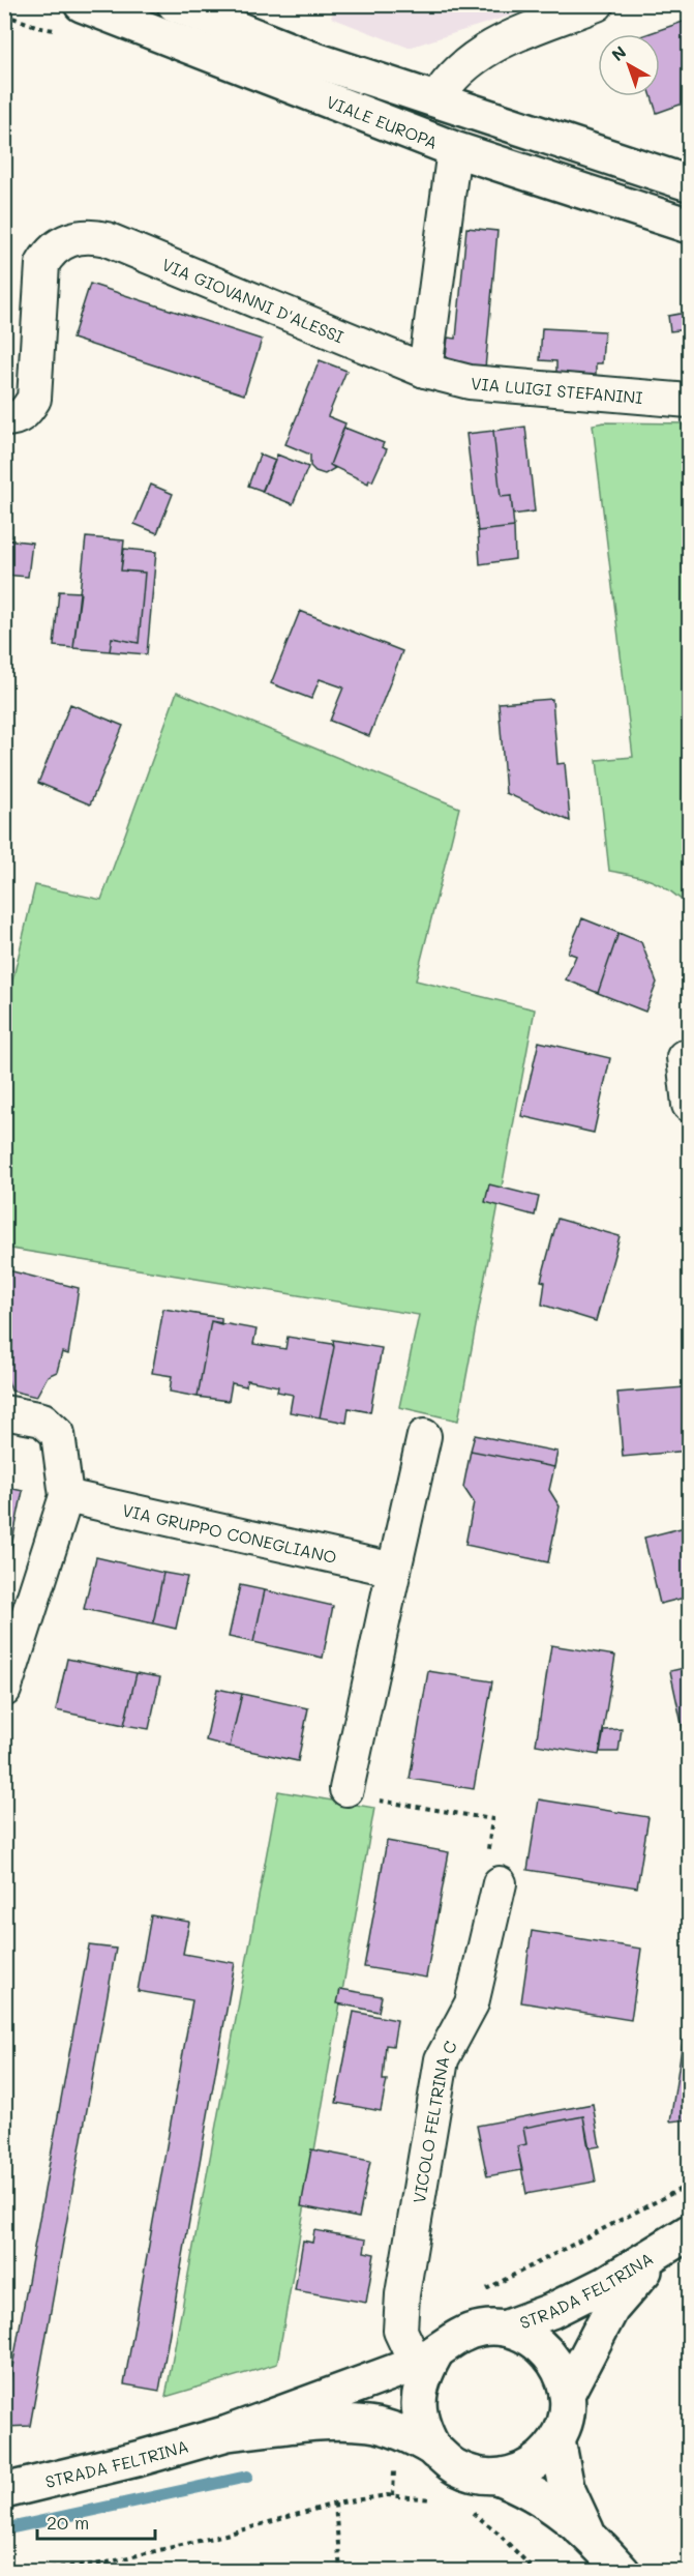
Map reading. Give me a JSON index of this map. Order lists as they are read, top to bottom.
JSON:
{
  "streets": {
    "main road": ["VIALE EUROPA", "STRADA FELTRINA"],
    "street": [
      "VIA GIOVANNI D'ALESSI",
      "VIA LUIGI STEFANINI",
      "VIA GRUPPO CONEGLIANO",
      "VICOLO FELTRINA C"
    ]
  },
  "crossings": [
    ["VIA GIOVANNI D'ALESSI", "VIA LUIGI STEFANINI"],
    ["VICOLO FELTRINA C", "STRADA FELTRINA"]
  ],
  "scale_bar": "20 m",
  "north": "top left"
}
